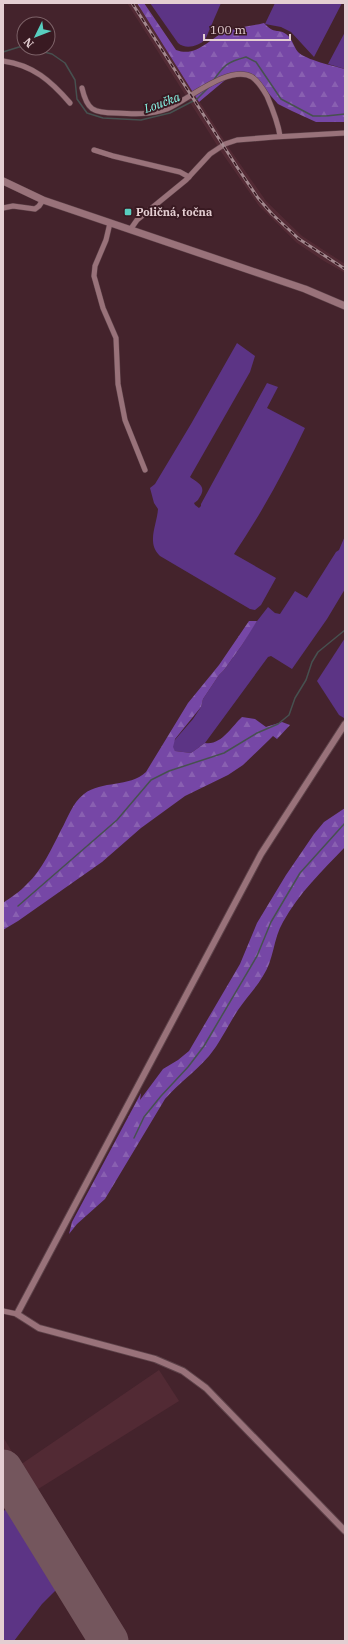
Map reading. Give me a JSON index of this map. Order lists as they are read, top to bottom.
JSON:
{
  "water": ["Loučka"],
  "places": {
    "transit": ["Poličná, točna"]
  },
  "scale_bar": "100 m",
  "north": "bottom left"
}
